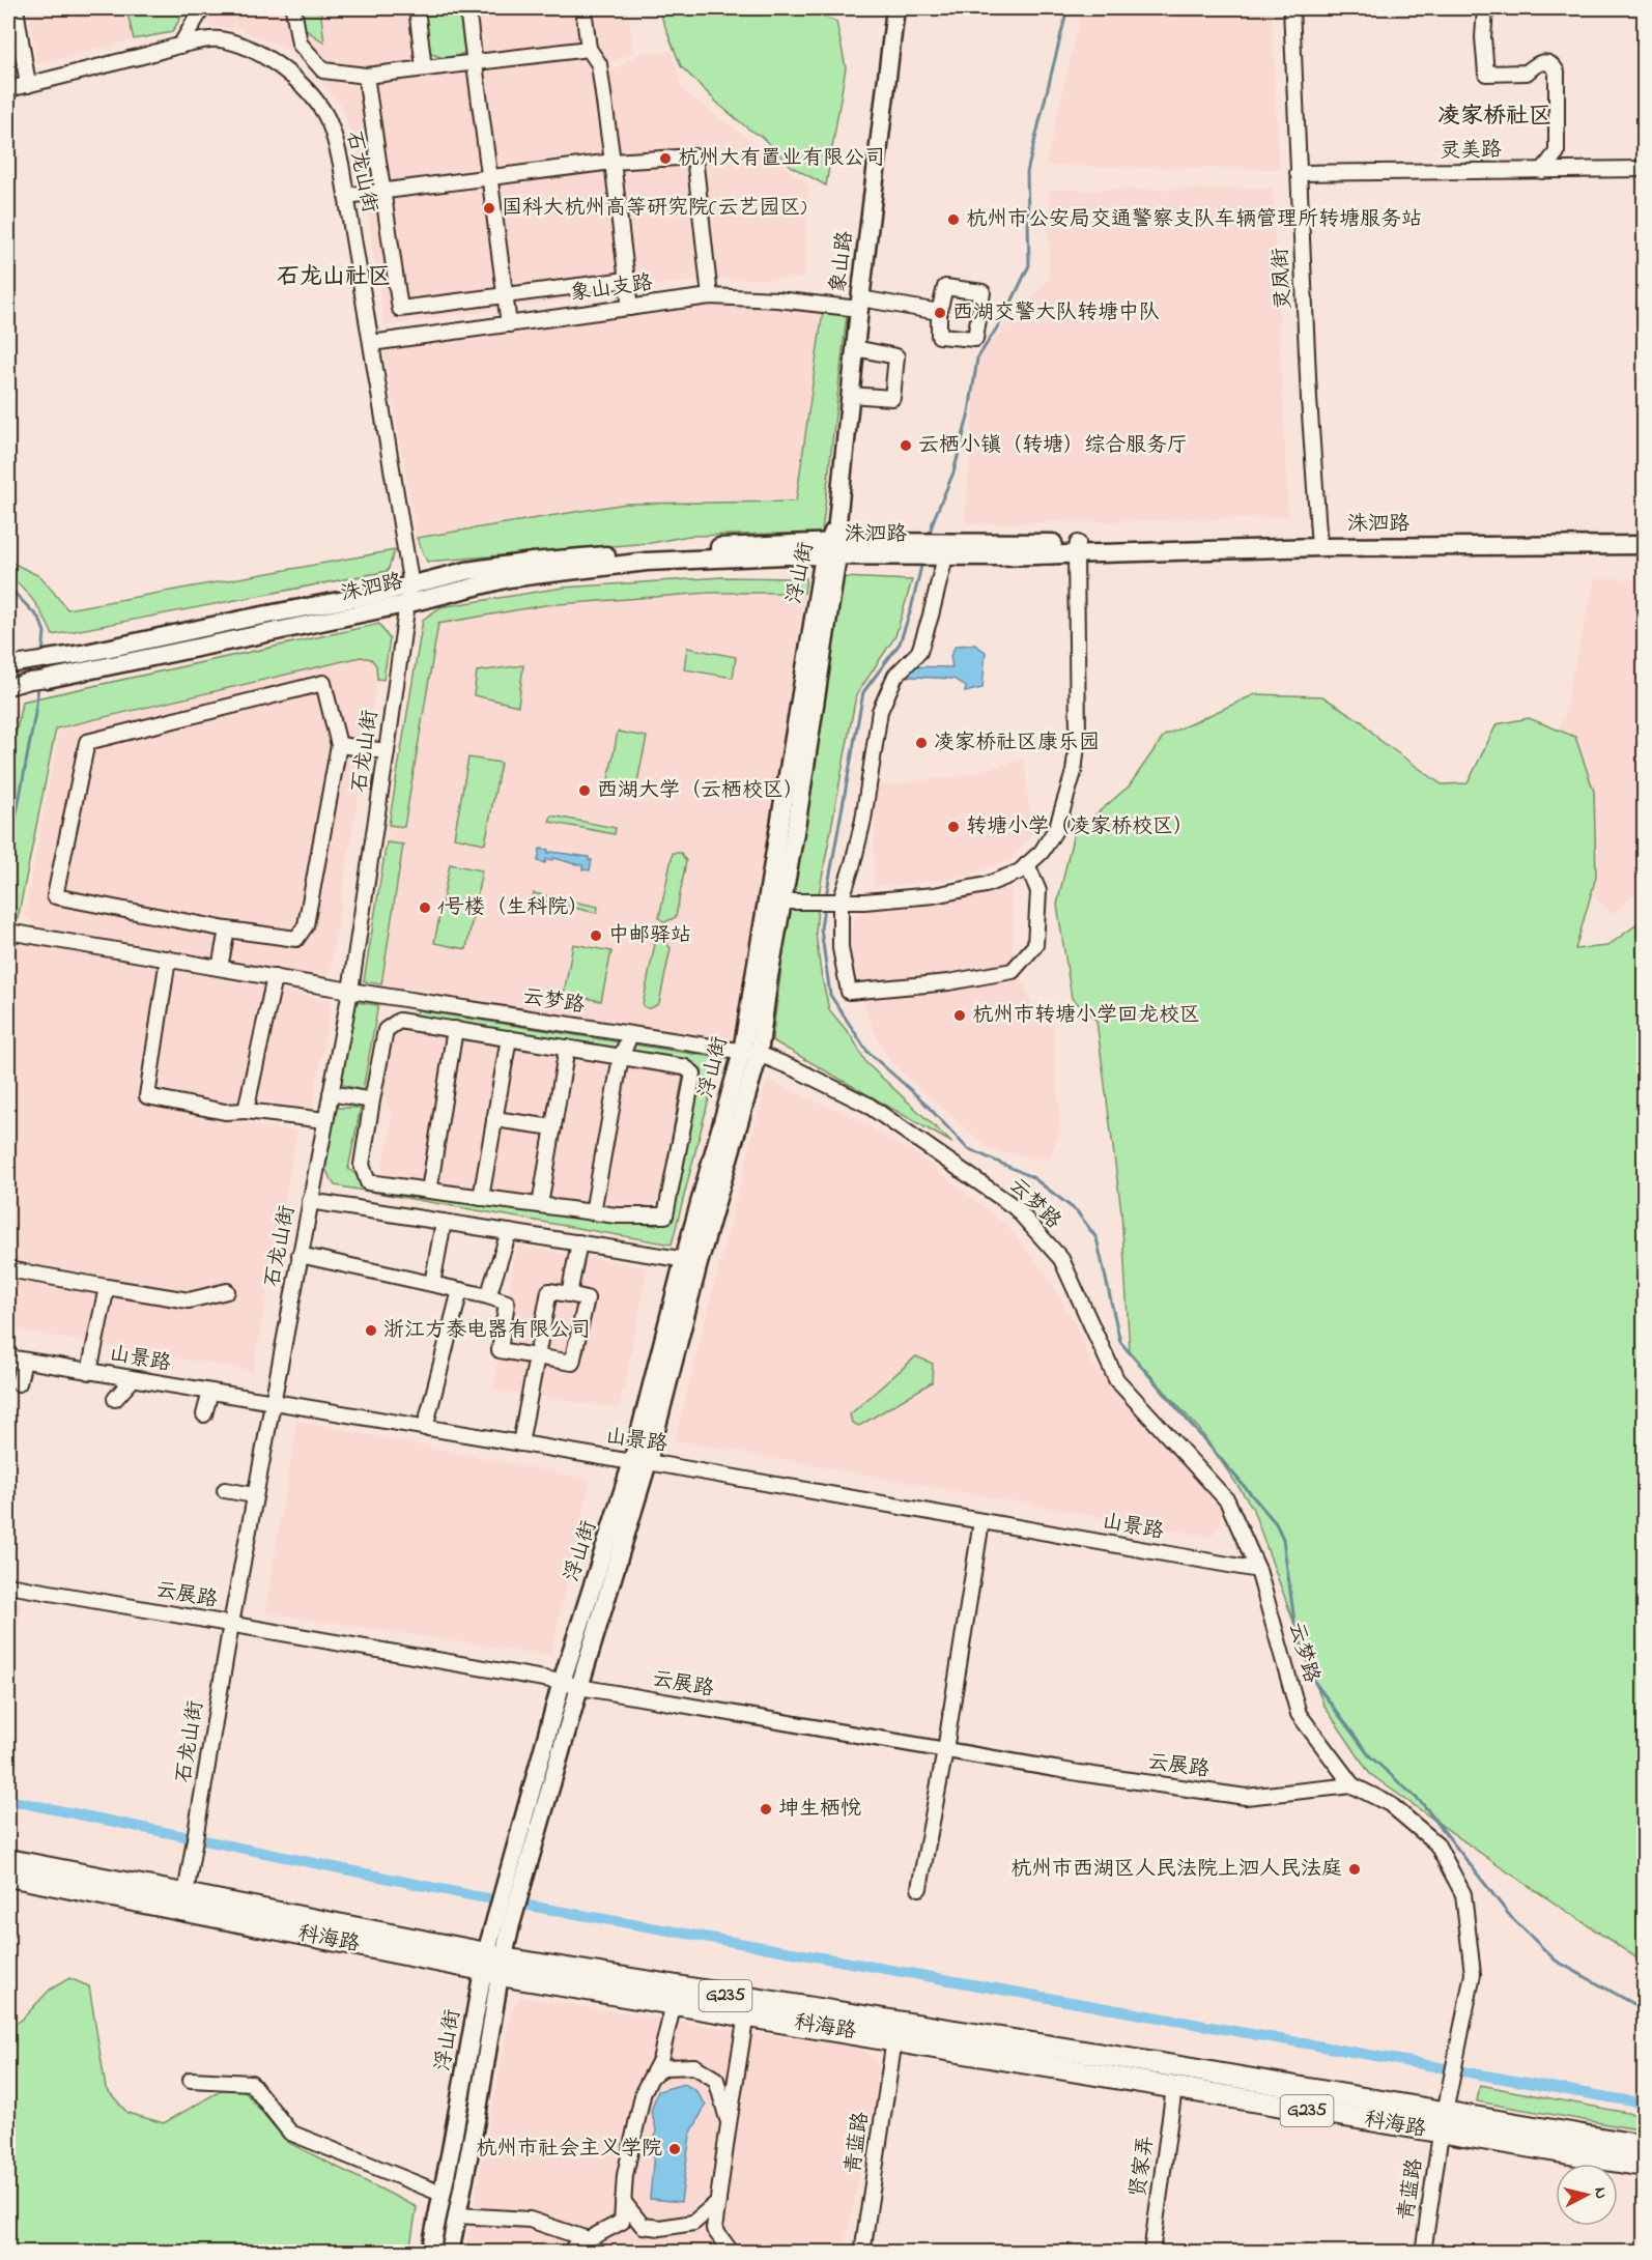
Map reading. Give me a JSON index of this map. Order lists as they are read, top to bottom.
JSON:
{
  "streets": {
    "highway": ["科海路", "G235"],
    "main road": ["象山路", "洙泗路", "浮山街"],
    "street": [
      "灵美路",
      "石龙山街",
      "灵凤街",
      "象山支路",
      "云梦路",
      "山景路",
      "云展路",
      "青蓝路",
      "贤家弄"
    ]
  },
  "crossings": [
    ["灵美路", "灵凤街"],
    ["石龙山街", "象山支路"],
    ["石龙山街", "洙泗路"],
    ["石龙山街", "云梦路"],
    ["石龙山街", "山景路"],
    ["石龙山街", "云展路"],
    ["石龙山街", "科海路"],
    ["象山路", "象山支路"],
    ["象山路", "浮山街"],
    ["灵凤街", "洙泗路"],
    ["洙泗路", "浮山街"],
    ["浮山街", "云梦路"],
    ["浮山街", "山景路"],
    ["浮山街", "云展路"],
    ["浮山街", "科海路"],
    ["云梦路", "山景路"],
    ["云梦路", "云展路"],
    ["云梦路", "科海路"],
    ["云梦路", "青蓝路"],
    ["科海路", "青蓝路"],
    ["科海路", "贤家弄"]
  ],
  "districts": ["凌家桥社区", "石龙山社区"],
  "places": [
    "杭州大有置业有限公司",
    "国科大杭州高等研究院(云艺园区)",
    "杭州市公安局交通警察支队车辆管理所转塘服务站",
    "西湖交警大队转塘中队",
    "云栖小镇（转塘）综合服务厅",
    "凌家桥社区康乐园",
    "西湖大学（云栖校区）",
    "转塘小学（凌家桥校区）",
    "1号楼（生科院）",
    "中邮驿站",
    "杭州市转塘小学回龙校区",
    "浙江方泰电器有限公司",
    "坤生栖悦",
    "杭州市西湖区人民法院上泗人民法庭",
    "杭州市社会主义学院"
  ],
  "north": "right"
}
